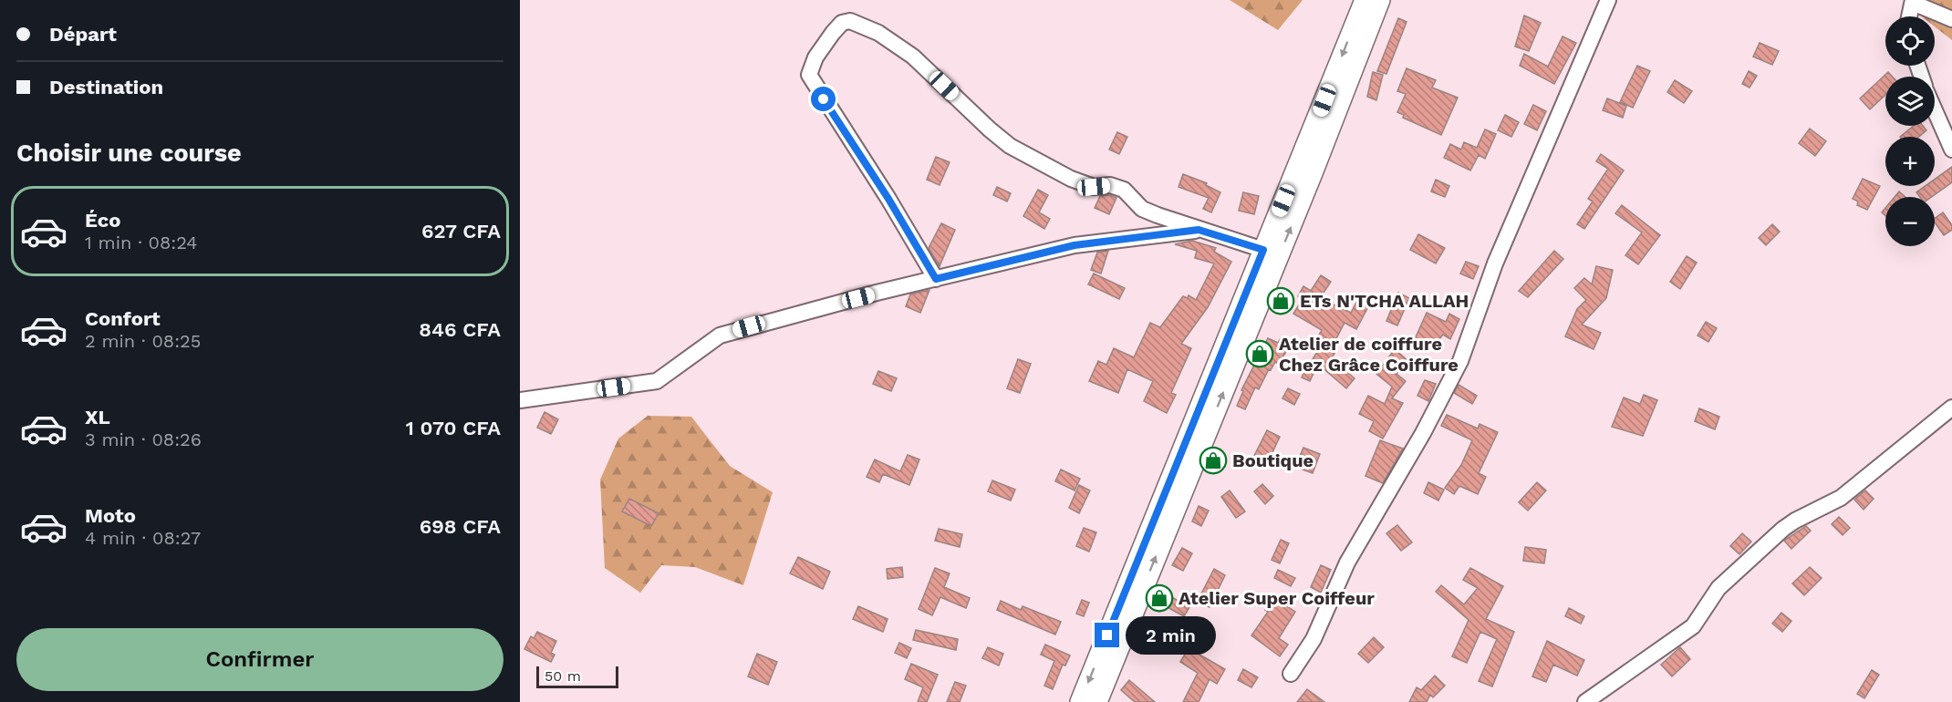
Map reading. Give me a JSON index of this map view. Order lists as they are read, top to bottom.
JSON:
{
  "places": {
    "shop": [
      "ETs N'TCHA ALLAH",
      "Atelier de coiffure Chez Grâce Coiffure",
      "Boutique",
      "Atelier Super Coiffeur"
    ]
  },
  "scale_bar": "50 m",
  "page": {
    "banner": ["Départ", "Destination"],
    "map_buttons": ["+", "−"],
    "heading": "Choisir une course",
    "list": [
      {
        "name": "Éco",
        "note": "1 min · 08:24",
        "value": "627 CFA"
      },
      {
        "name": "Confort",
        "note": "2 min · 08:25",
        "value": "846 CFA"
      },
      {
        "name": "XL",
        "note": "3 min · 08:26",
        "value": "1 070 CFA"
      },
      {
        "name": "Moto",
        "note": "4 min · 08:27",
        "value": "698 CFA"
      }
    ],
    "bubble": "2 min",
    "buttons": "Confirmer",
    "scale": "50 m"
  }
}
